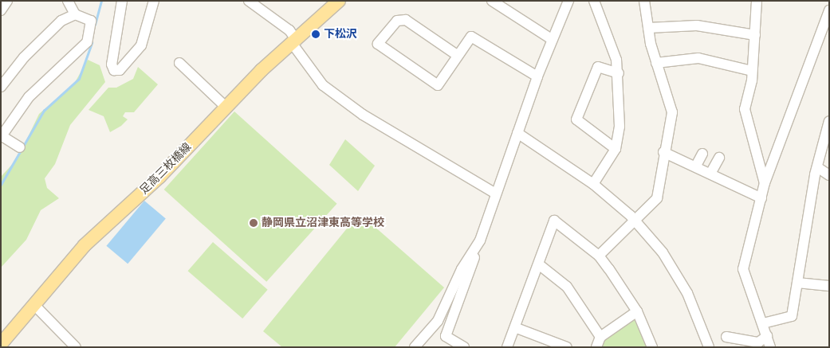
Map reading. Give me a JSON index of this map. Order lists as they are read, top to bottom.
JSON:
{
  "streets": {
    "main road": ["足高三枚橋線"]
  },
  "places": ["下松沢", "静岡県立沼津東高等学校"]
}
